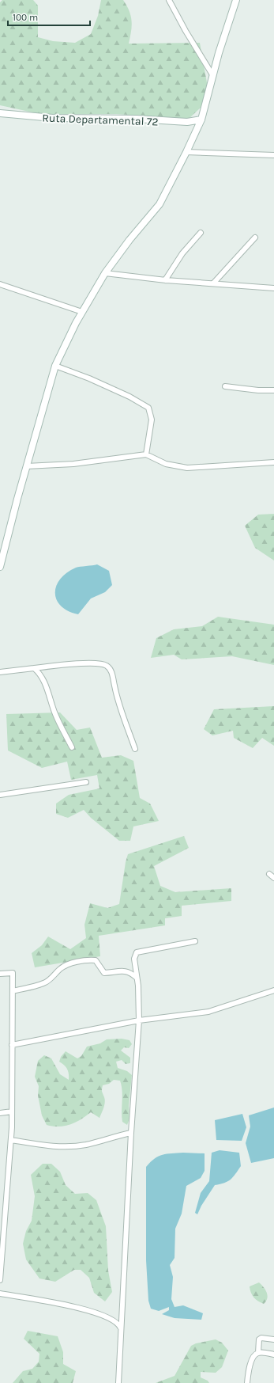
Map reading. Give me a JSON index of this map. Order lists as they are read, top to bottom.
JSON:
{
  "streets": {
    "main road": ["Ruta Departamental 72"]
  },
  "scale_bar": "100 m"
}
